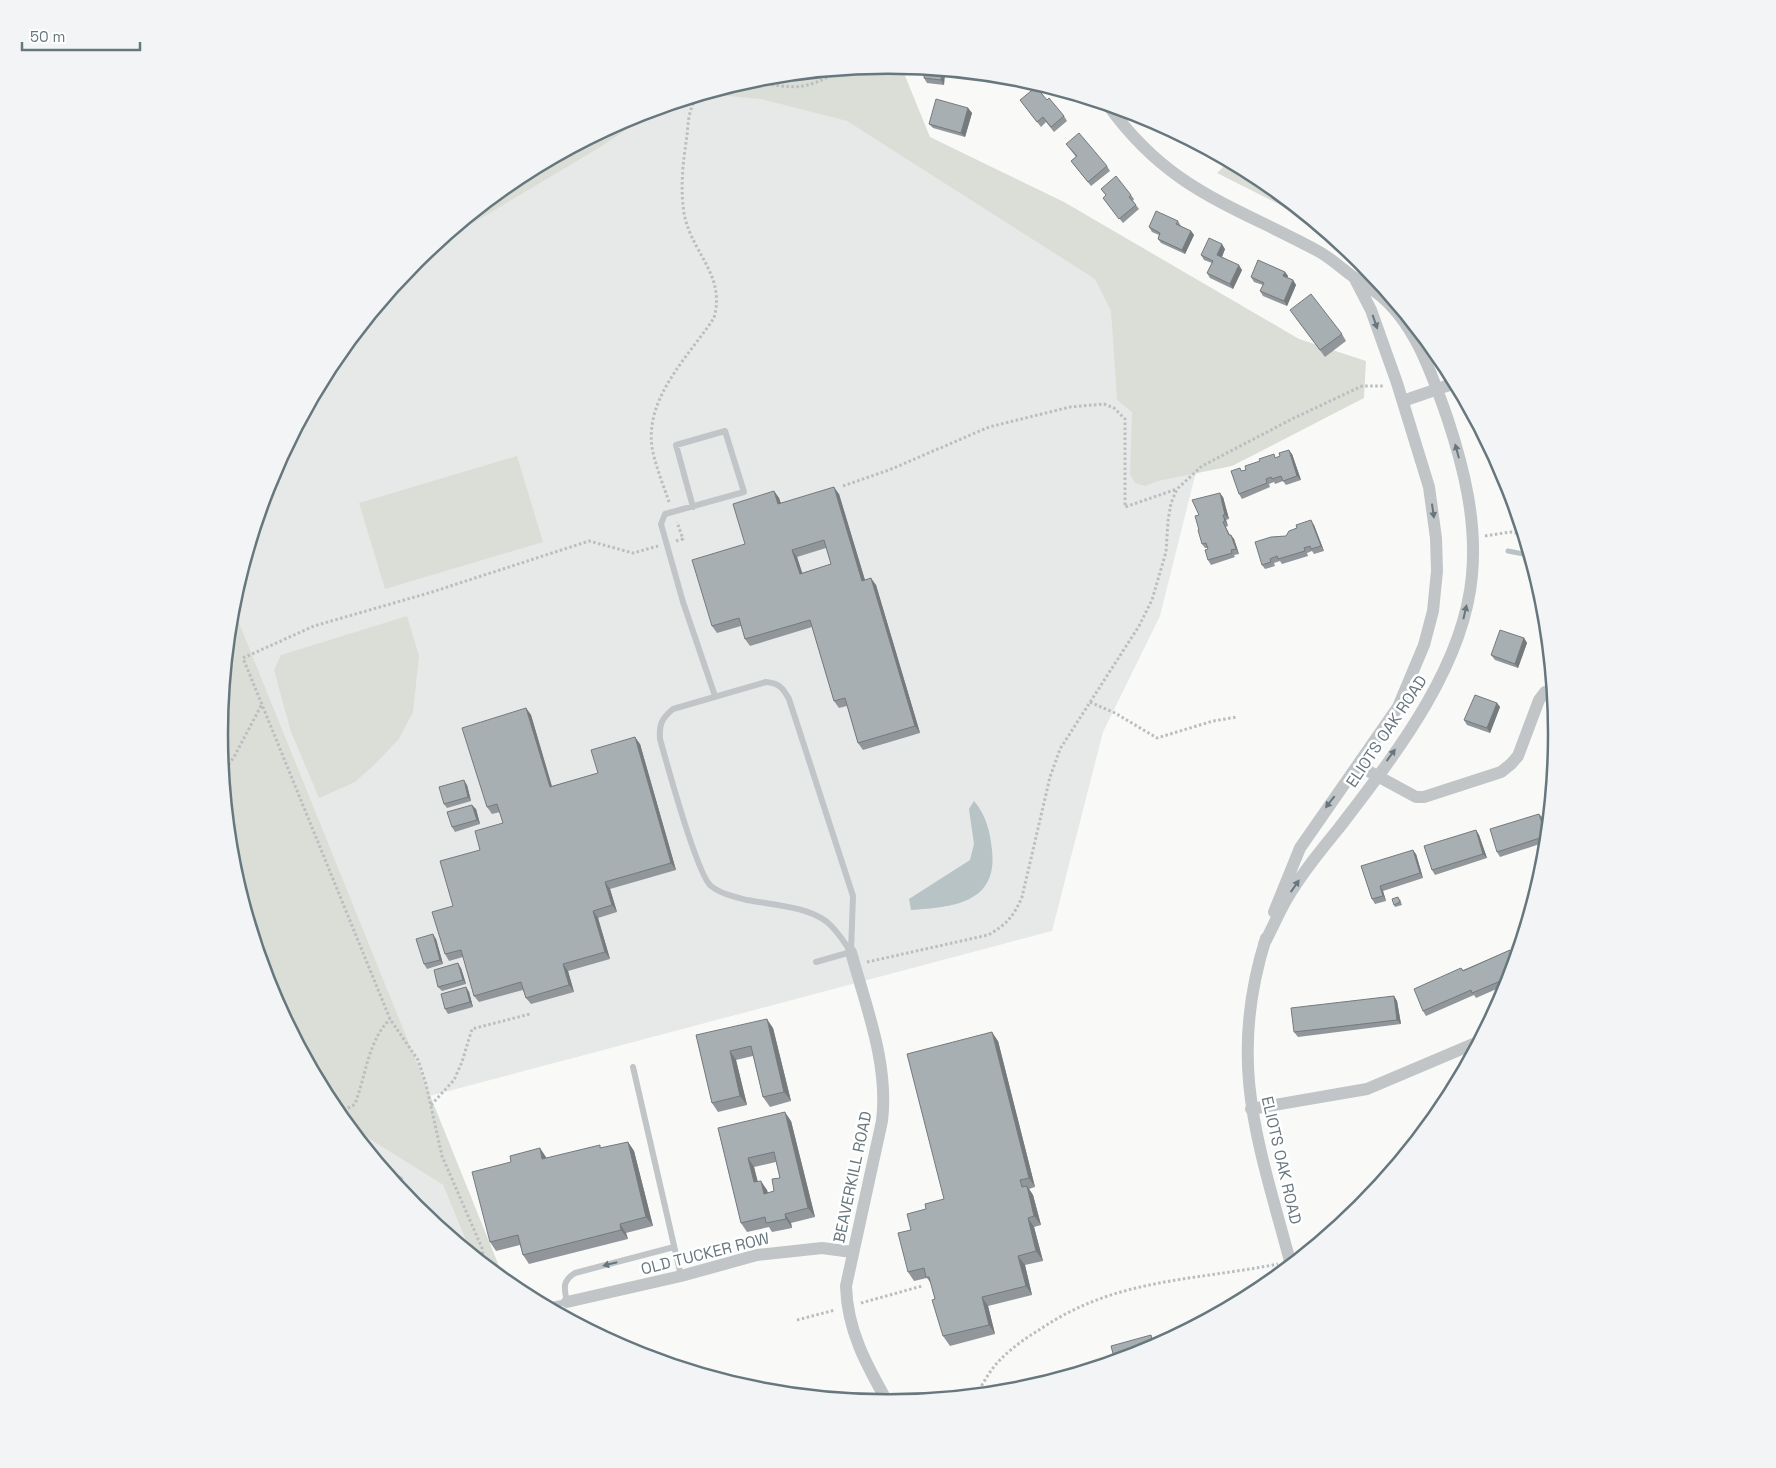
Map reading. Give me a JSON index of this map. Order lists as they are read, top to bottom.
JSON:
{
  "streets": {
    "street": ["ELIOTS OAK ROAD", "BEAVERKILL ROAD", "OLD TUCKER ROW"]
  },
  "crossings": [
    ["BEAVERKILL ROAD", "OLD TUCKER ROW"]
  ],
  "scale_bar": "50 m"
}
